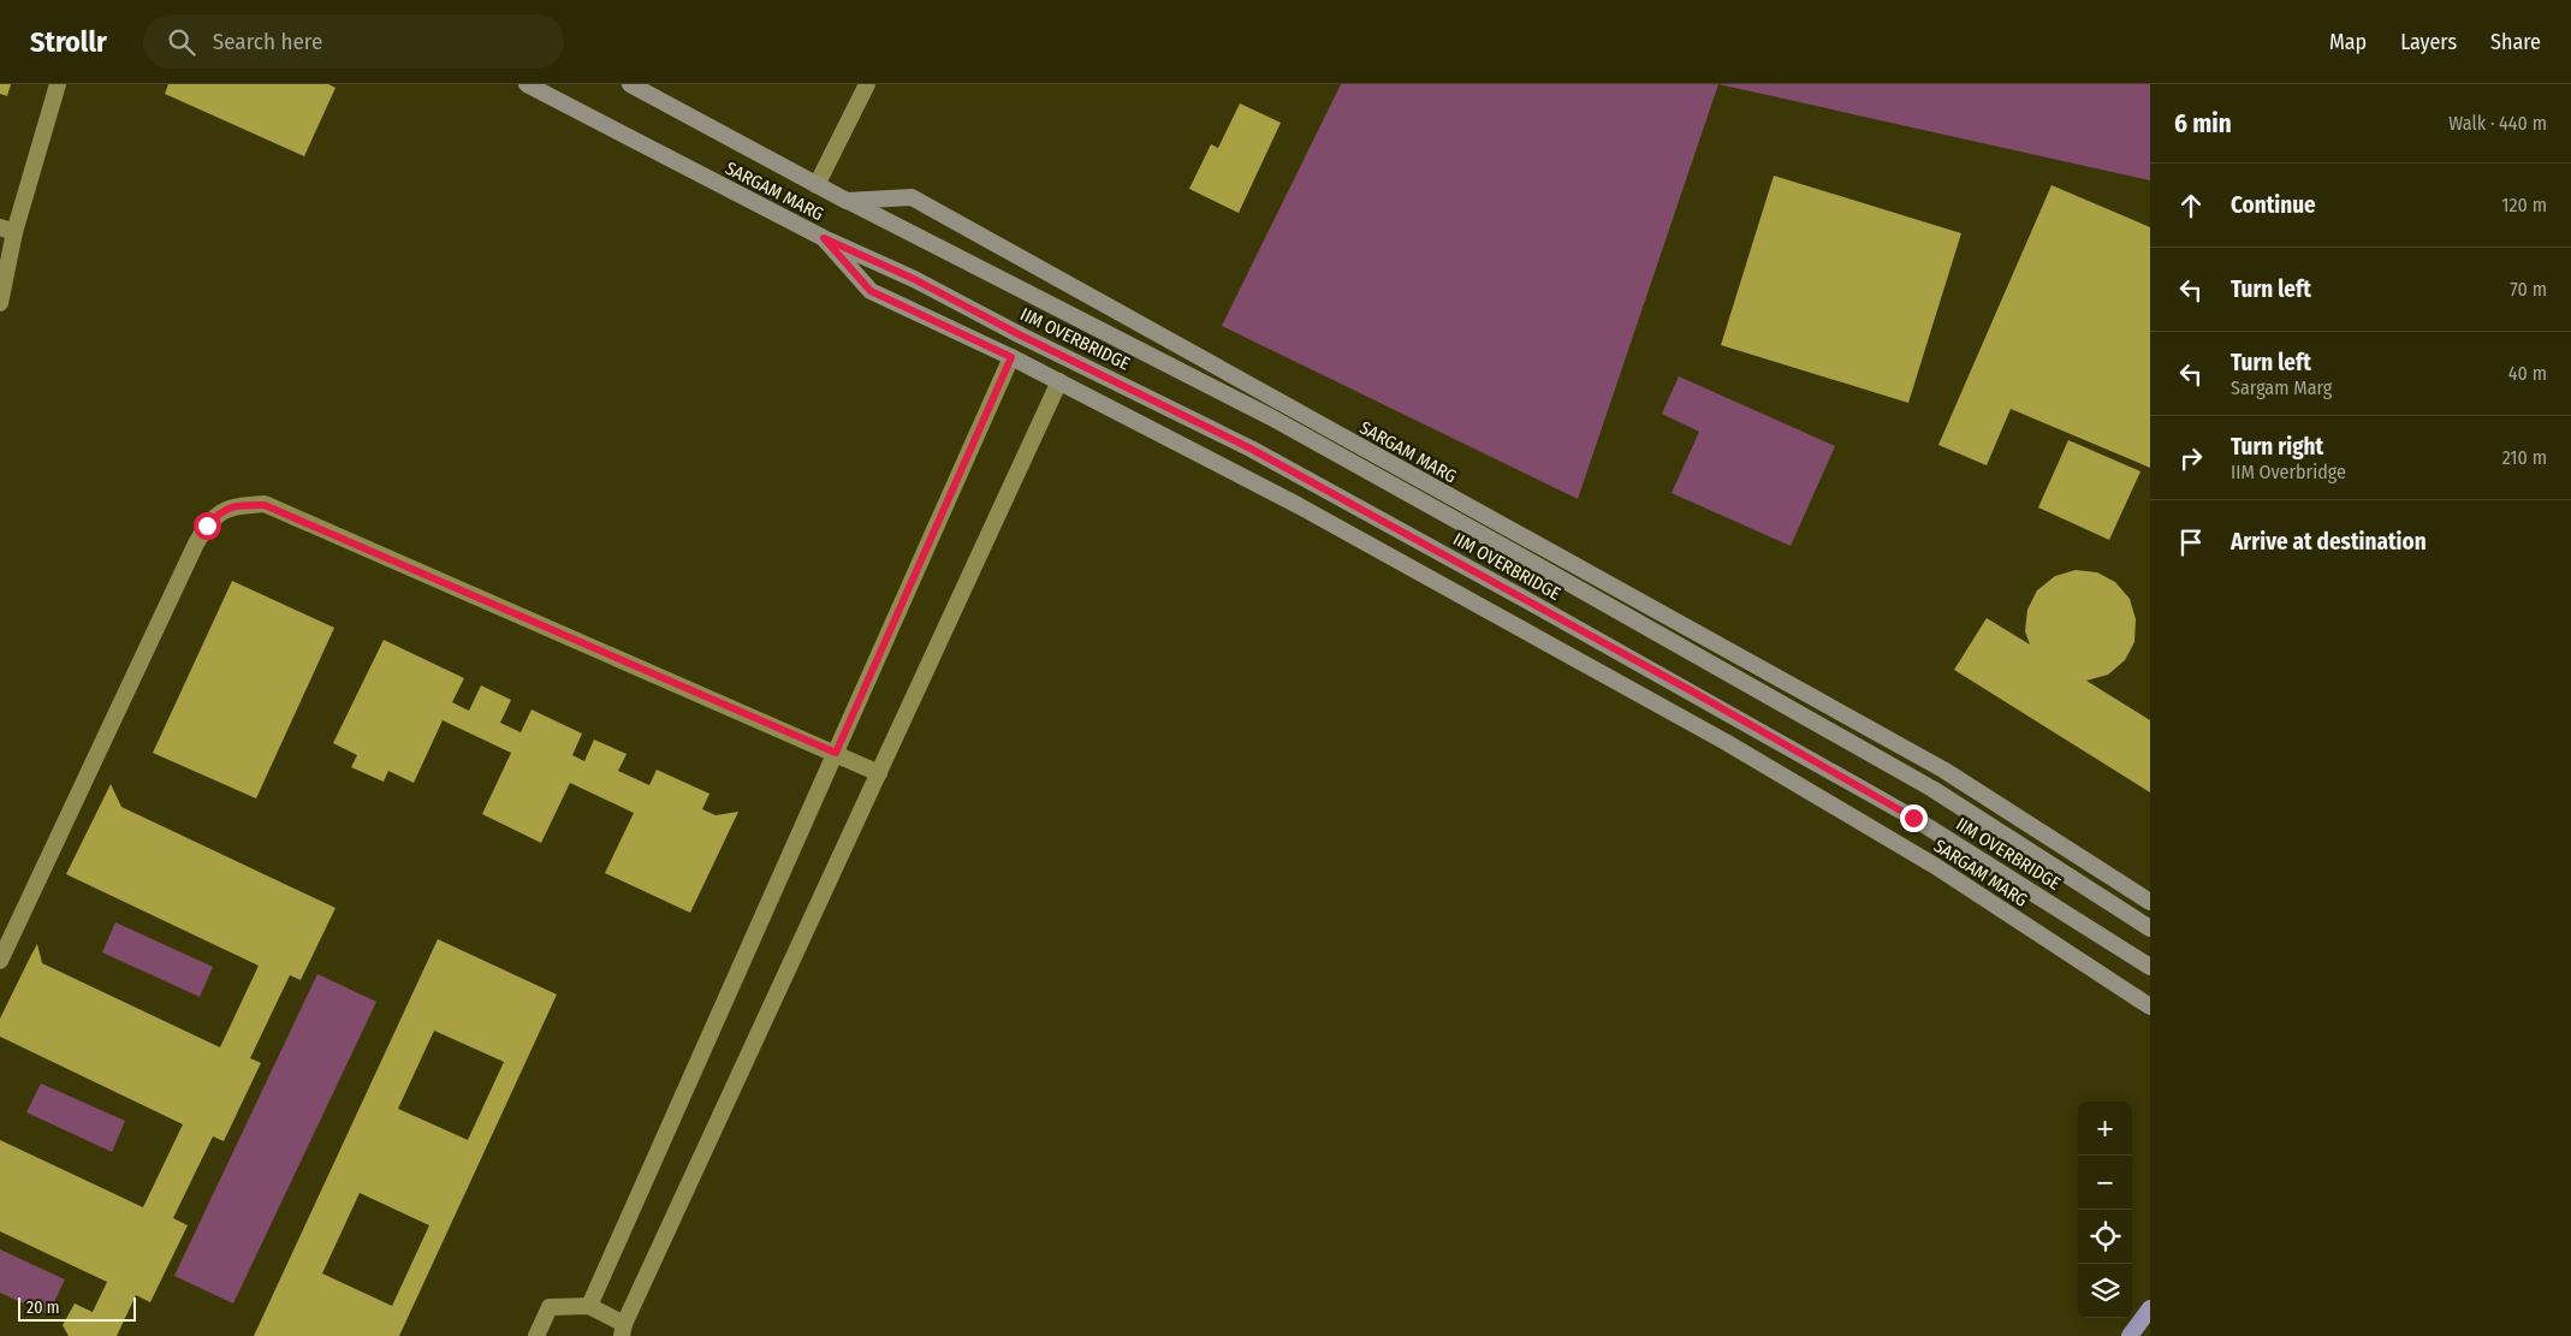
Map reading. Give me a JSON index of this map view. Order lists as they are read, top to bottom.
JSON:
{
  "streets": {
    "main road": ["SARGAM MARG", "IIM OVERBRIDGE"]
  },
  "crossings": [
    ["SARGAM MARG", "IIM OVERBRIDGE"]
  ],
  "scale_bar": "20 m",
  "page": {
    "header": "Strollr",
    "search": "Search here",
    "nav": ["Map", "Layers", "Share"],
    "heading": ["6 min", "Walk · 440 m"],
    "list": [
      ["Continue", "120 m"],
      ["Turn left", "70 m"],
      ["Turn left", "Sargam Marg", "40 m"],
      ["Turn right", "IIM Overbridge", "210 m"],
      "Arrive at destination"
    ],
    "map_buttons": ["+", "−"],
    "scale": "20 m"
  }
}
